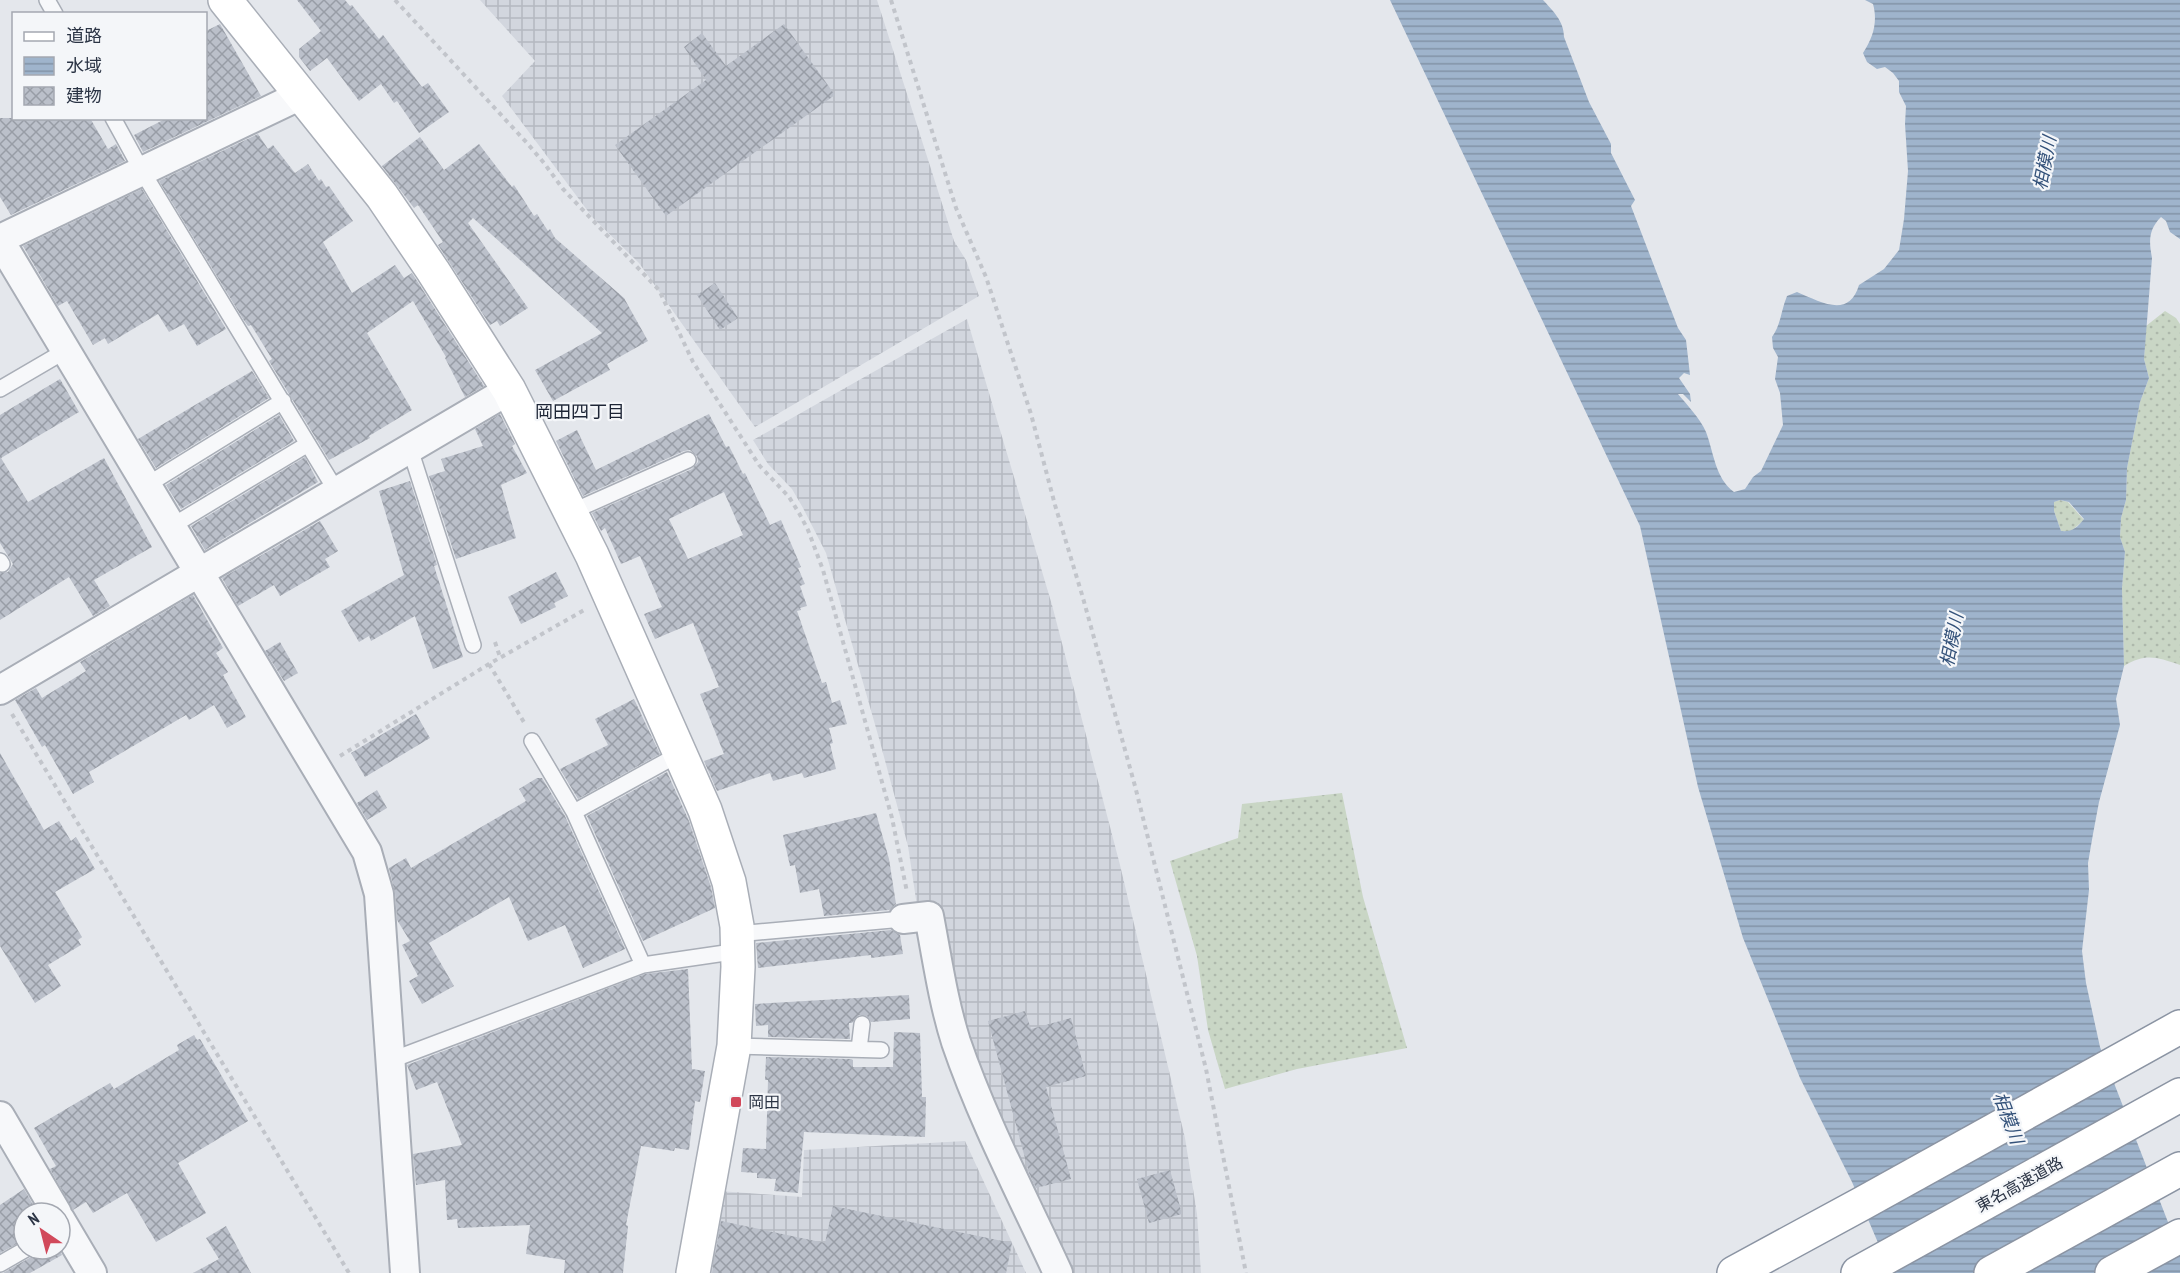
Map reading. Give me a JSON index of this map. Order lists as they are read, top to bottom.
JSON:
{
  "streets": {
    "main road": ["東名高速道路"]
  },
  "districts": ["岡田四丁目"],
  "water": ["相模川"],
  "places": {
    "transit": ["岡田"]
  },
  "legend": ["道路", "水域", "建物"],
  "north": "top left"
}
